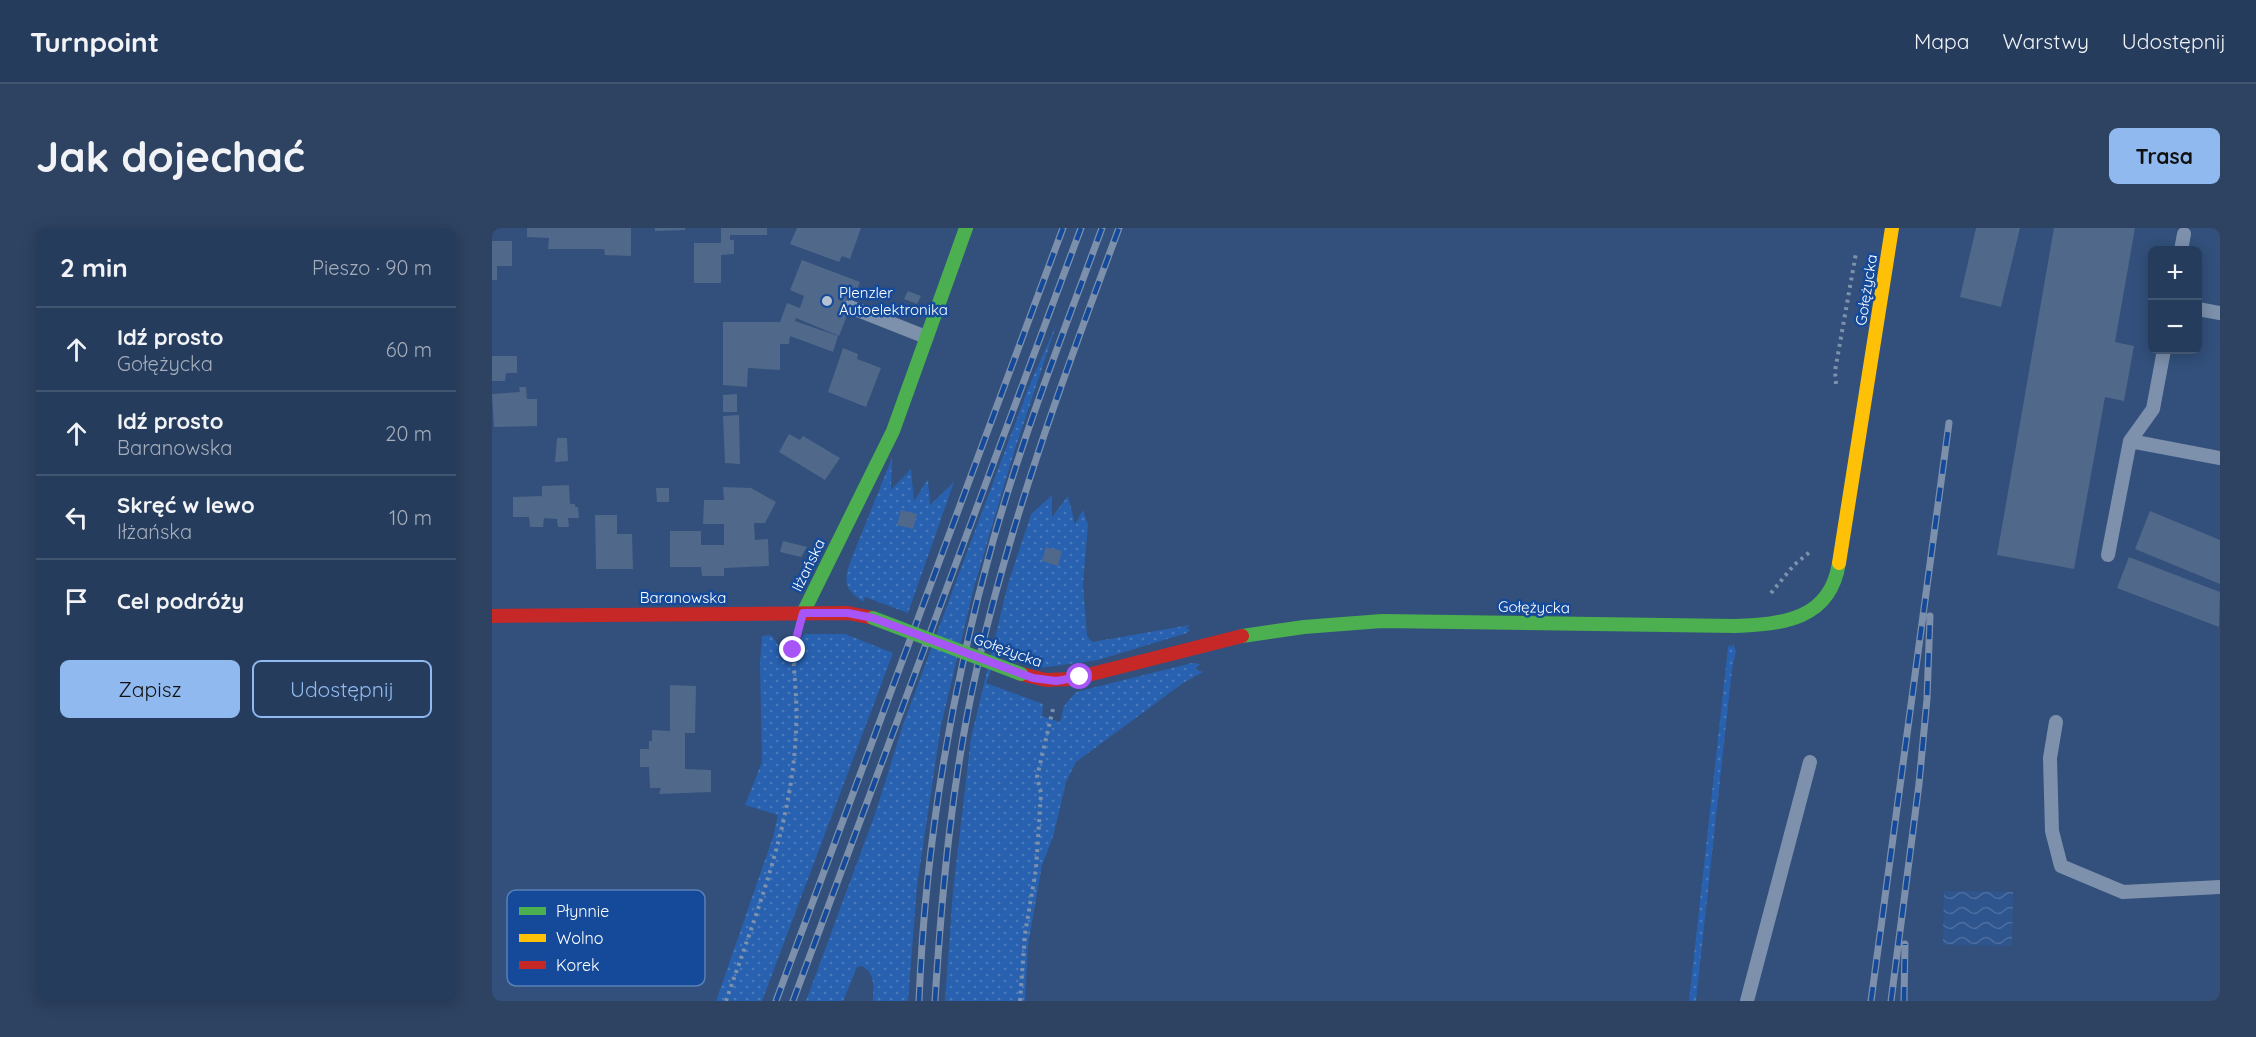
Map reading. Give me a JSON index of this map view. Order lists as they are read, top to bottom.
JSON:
{
  "streets": {
    "street": ["Gołężycka", "Iłżańska", "Baranowska"]
  },
  "crossings": [
    ["Gołężycka", "Baranowska"],
    ["Iłżańska", "Baranowska"]
  ],
  "places": ["Plenzler Autoelektronika"],
  "legend": ["Płynnie", "Wolno", "Korek"],
  "page": {
    "header": "Turnpoint",
    "nav": ["Mapa", "Warstwy", "Udostępnij"],
    "buttons": [
      "Trasa",
      ["Zapisz", "Udostępnij"]
    ],
    "title": "Jak dojechać",
    "heading": ["2 min", "Pieszo · 90 m"],
    "map_buttons": ["+", "−"],
    "list": [
      ["Idź prosto", "Gołężycka", "60 m"],
      ["Idź prosto", "Baranowska", "20 m"],
      ["Skręć w lewo", "Iłżańska", "10 m"],
      "Cel podróży"
    ]
  }
}
